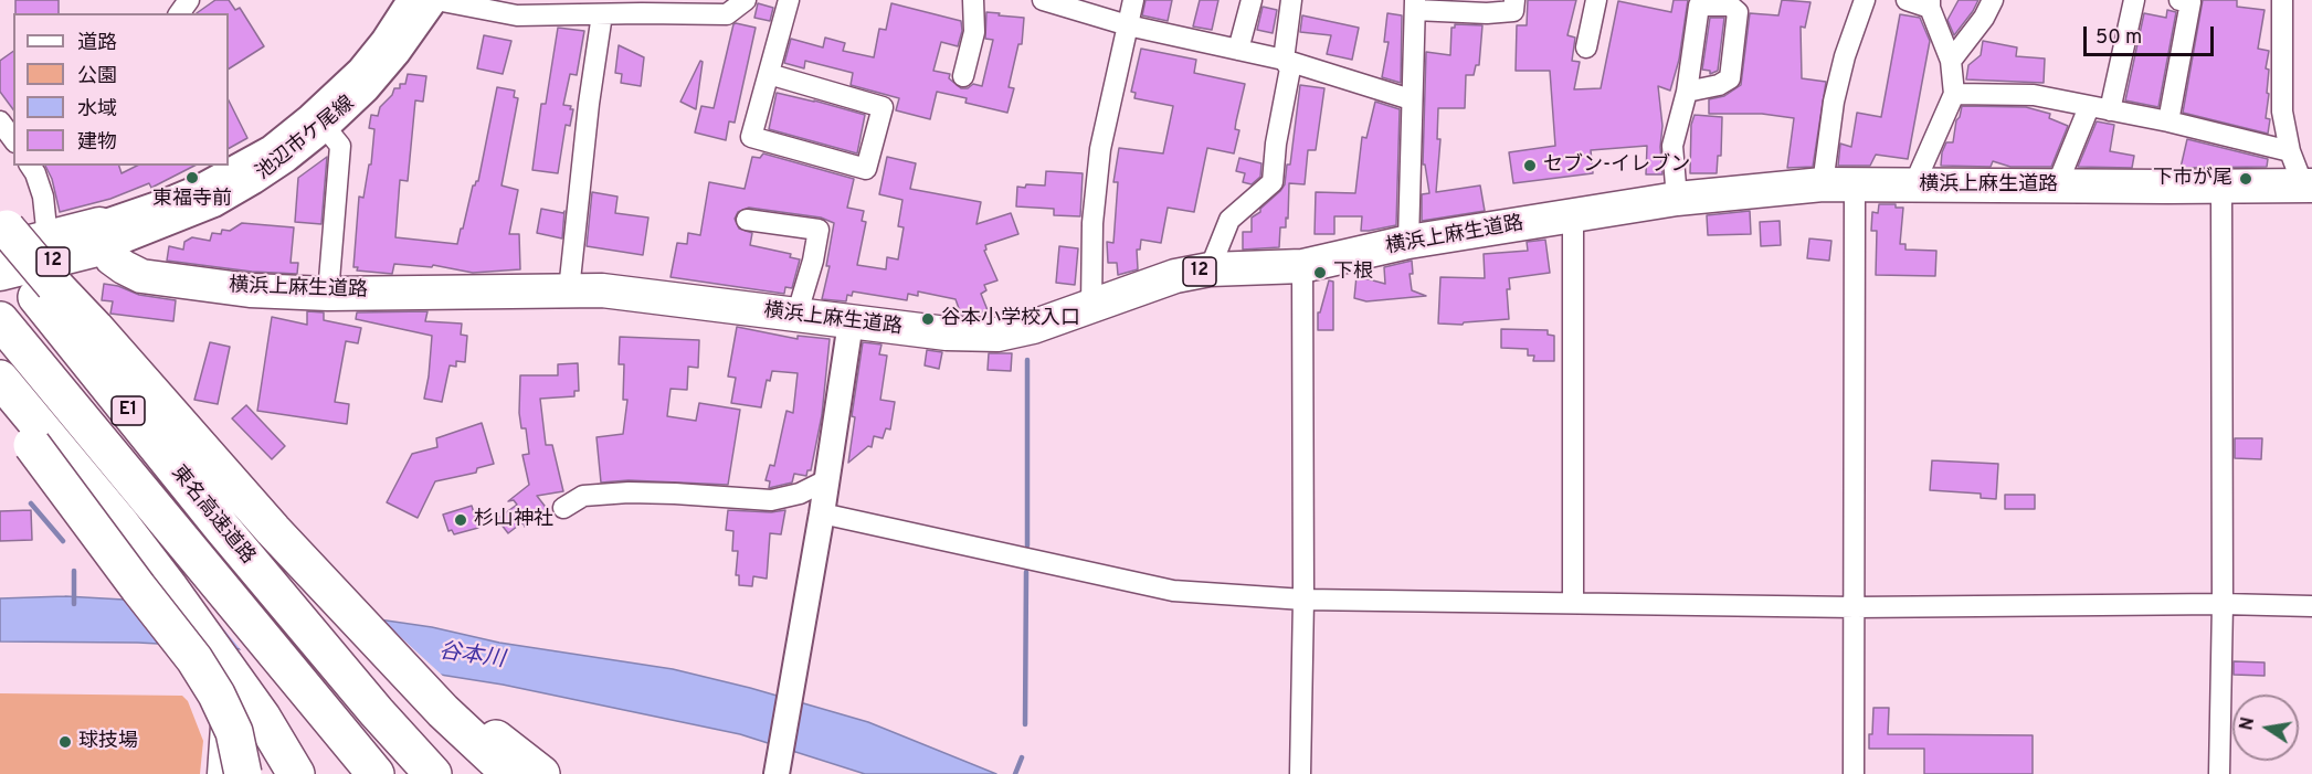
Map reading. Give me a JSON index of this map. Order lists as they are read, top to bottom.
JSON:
{
  "streets": {
    "highway": ["E1", "東名高速道路"],
    "main road": ["横浜上麻生道路", "12"],
    "street": ["池辺市ケ尾線"]
  },
  "crossings": [
    ["池辺市ケ尾線", "横浜上麻生道路"],
    ["池辺市ケ尾線", "12"],
    ["横浜上麻生道路", "12"],
    ["12", "東名高速道路"]
  ],
  "water": ["谷本川"],
  "places": [
    "セブン-イレブン",
    "東福寺前",
    "下市が尾",
    "下根",
    "谷本小学校入口",
    "杉山神社",
    "球技場"
  ],
  "legend": [
    "道路",
    "公園",
    "水域",
    "建物"
  ],
  "scale_bar": "50 m",
  "north": "left"
}
